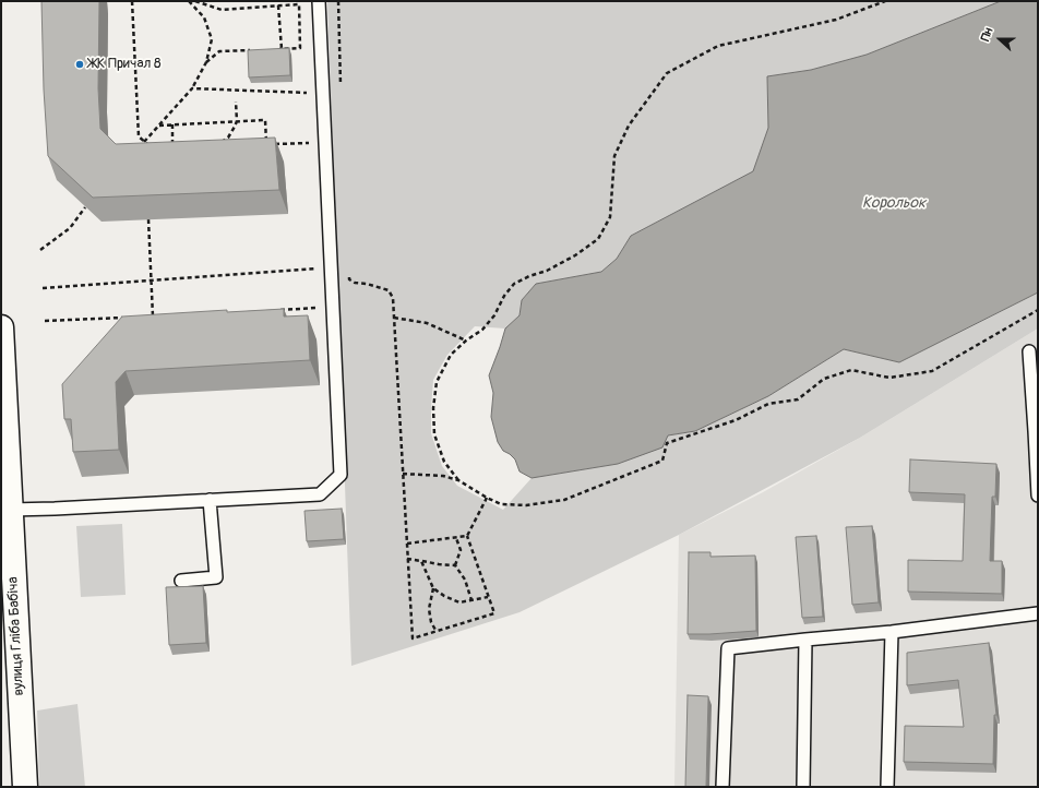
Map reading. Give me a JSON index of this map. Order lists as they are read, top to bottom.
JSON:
{
  "streets": {
    "street": ["вулиця Гліба Бабіча"]
  },
  "water": ["Корольок"],
  "places": ["ЖК Причал 8"],
  "north": "left"
}
